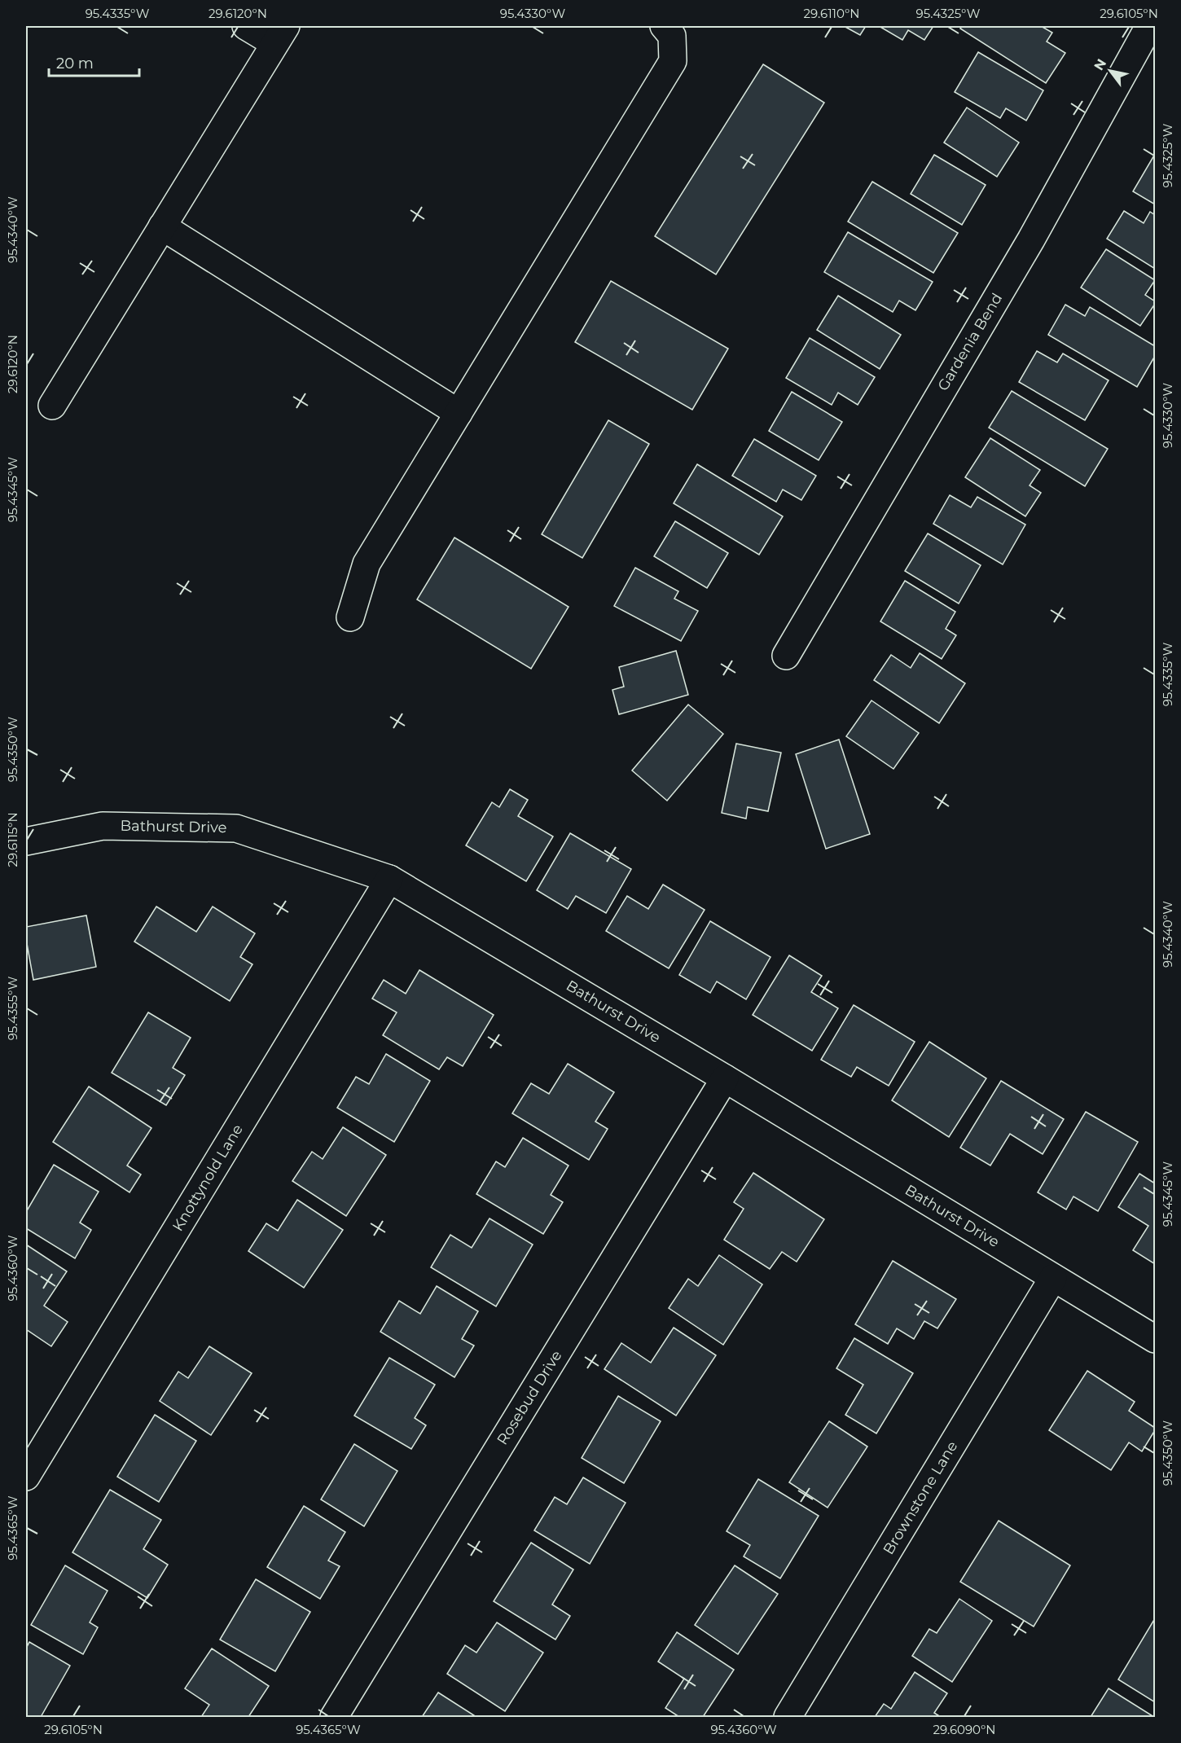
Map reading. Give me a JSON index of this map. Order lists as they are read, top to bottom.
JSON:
{
  "streets": {
    "street": [
      "Gardenia Bend",
      "Bathurst Drive",
      "Knottynold Lane",
      "Rosebud Drive",
      "Brownstone Lane"
    ]
  },
  "crossings": [
    ["Bathurst Drive", "Knottynold Lane"],
    ["Bathurst Drive", "Rosebud Drive"],
    ["Bathurst Drive", "Brownstone Lane"]
  ],
  "scale_bar": "20 m",
  "north": "top left",
  "coordinates": [
    "95.4335°W",
    "29.6120°N",
    "95.4330°W",
    "29.6110°N",
    "95.4325°W",
    "29.6105°N",
    "95.4340°W",
    "95.4345°W",
    "95.4350°W",
    "29.6115°N",
    "95.4355°W",
    "95.4360°W",
    "95.4365°W",
    "29.6090°N"
  ]
}
